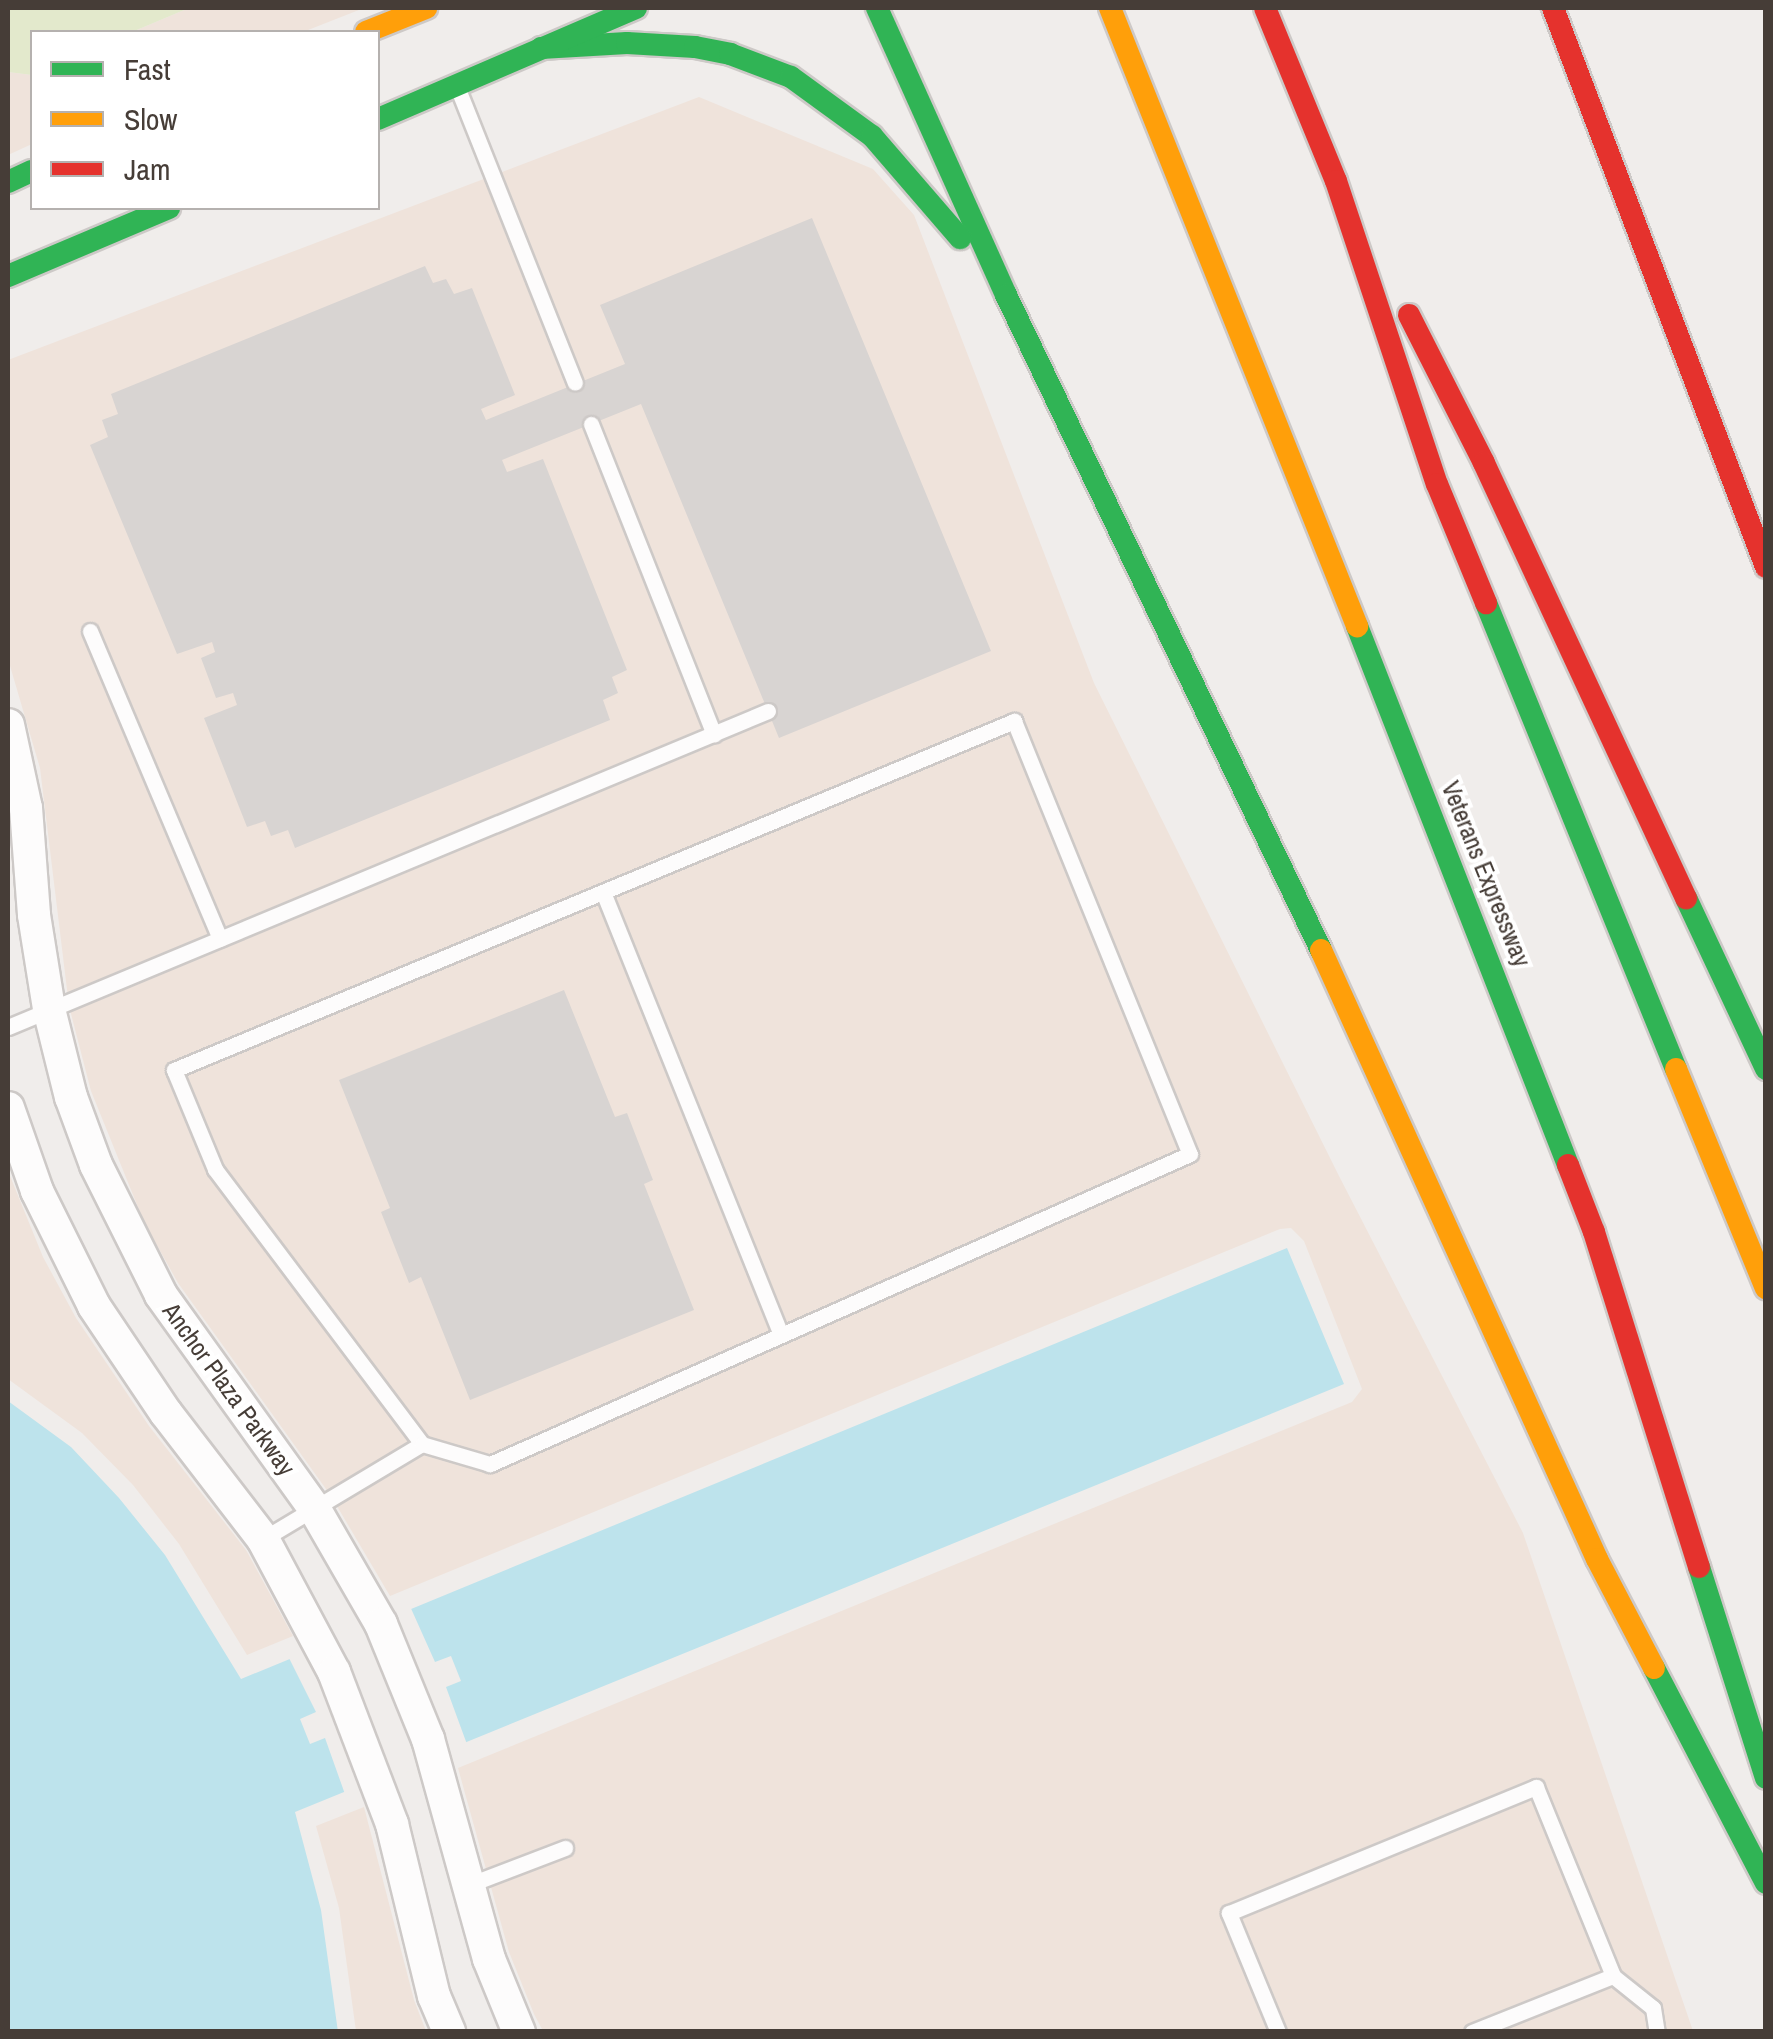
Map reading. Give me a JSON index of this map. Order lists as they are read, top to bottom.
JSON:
{
  "streets": {
    "main road": ["Veterans Expressway"],
    "street": ["Anchor Plaza Parkway"]
  },
  "legend": ["Fast", "Slow", "Jam"]
}
